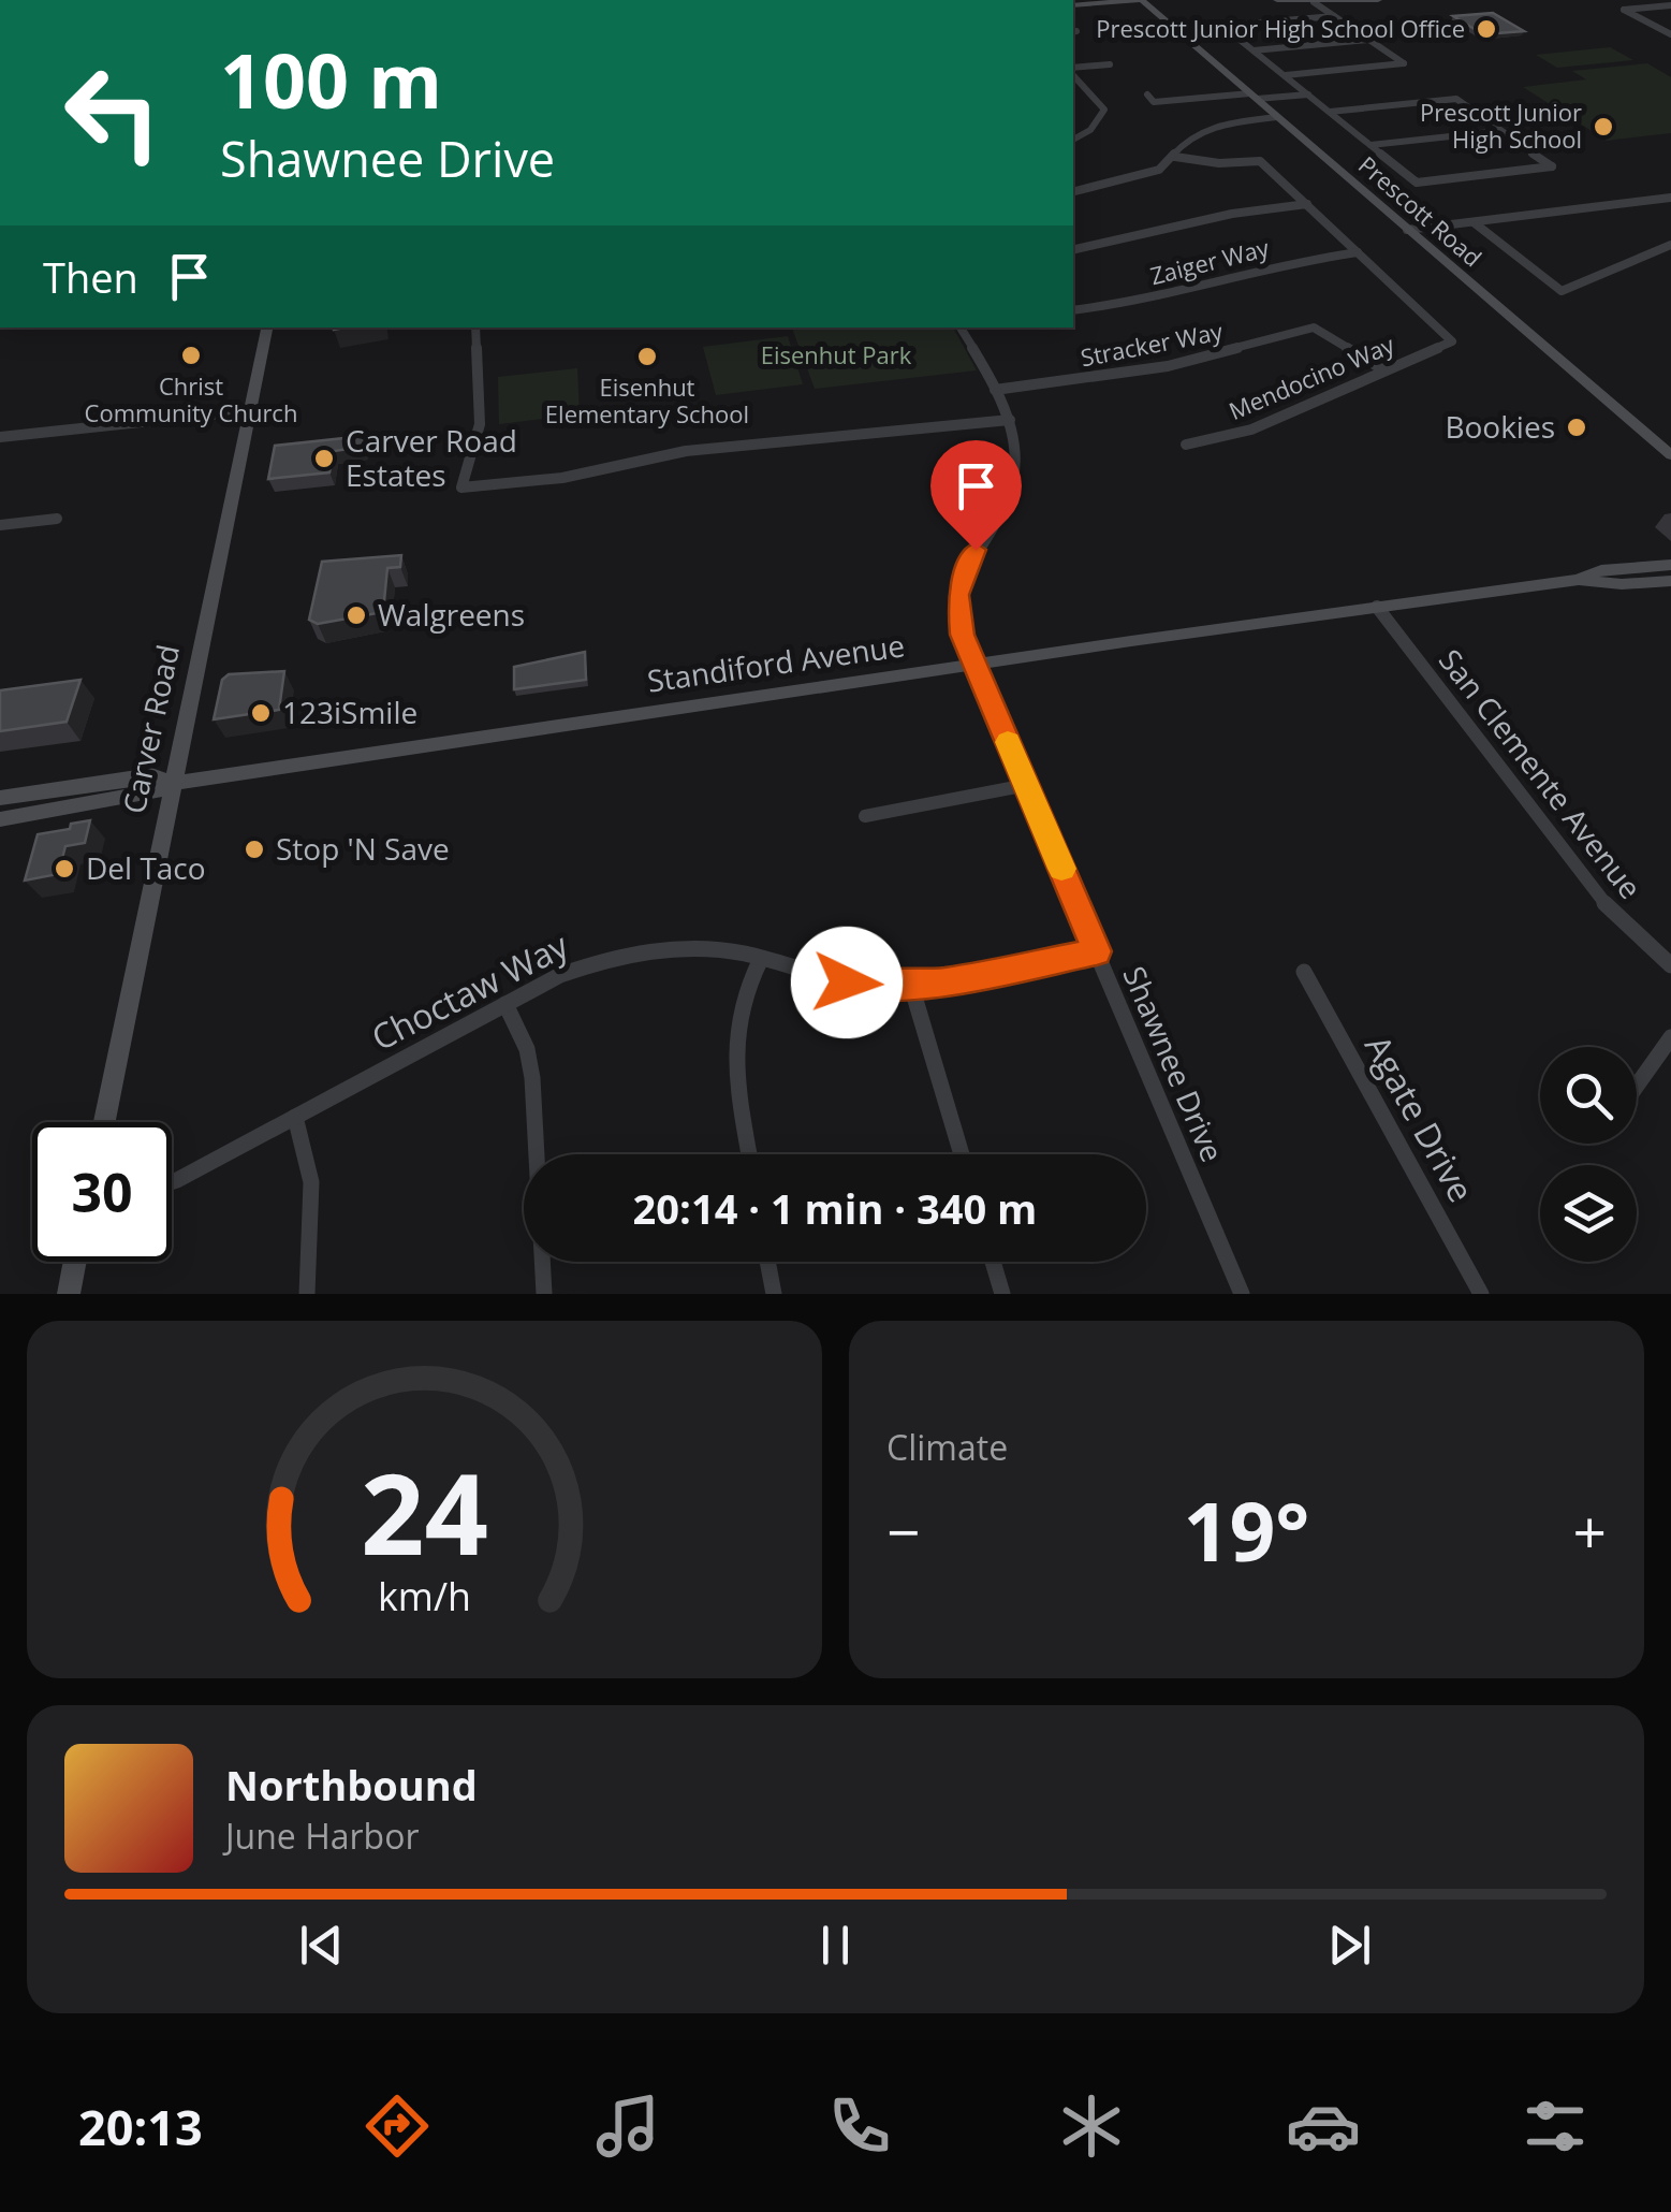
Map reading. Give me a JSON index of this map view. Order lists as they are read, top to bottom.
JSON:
{
  "streets": {
    "main road": ["Prescott Road", "Standiford Avenue", "Carver Road"],
    "street": [
      "Zaiger Way",
      "Stracker Way",
      "Mendocino Way",
      "San Clemente Avenue",
      "Choctaw Way",
      "Shawnee Drive",
      "Agate Drive"
    ]
  },
  "crossings": [
    ["Zaiger Way", "Mendocino Way"],
    ["Stracker Way", "Mendocino Way"],
    ["Stracker Way", "Shawnee Drive"],
    ["Standiford Avenue", "Carver Road"],
    ["Standiford Avenue", "San Clemente Avenue"],
    ["Standiford Avenue", "Shawnee Drive"],
    ["Choctaw Way", "Shawnee Drive"]
  ],
  "parks": ["Eisenhut Park"],
  "places": [
    "Prescott Junior High School Office",
    "Prescott Junior High School",
    "Christ Community Church",
    "Eisenhut Elementary School",
    "Bookies",
    "Carver Road Estates",
    "Walgreens",
    "123iSmile",
    "Stop 'N Save",
    "Del Taco"
  ],
  "page": {
    "turn": ["100 m", "Shawnee Drive"],
    "then": "Then",
    "limit": "30",
    "trip": "20:14 · 1 min · 340 m",
    "tile": "Climate",
    "heat": ["−", "19°", "+"],
    "song": ["Northbound", "June Harbor"],
    "tabs": "20:13",
    "gauge": ["24", "km/h"]
  }
}
